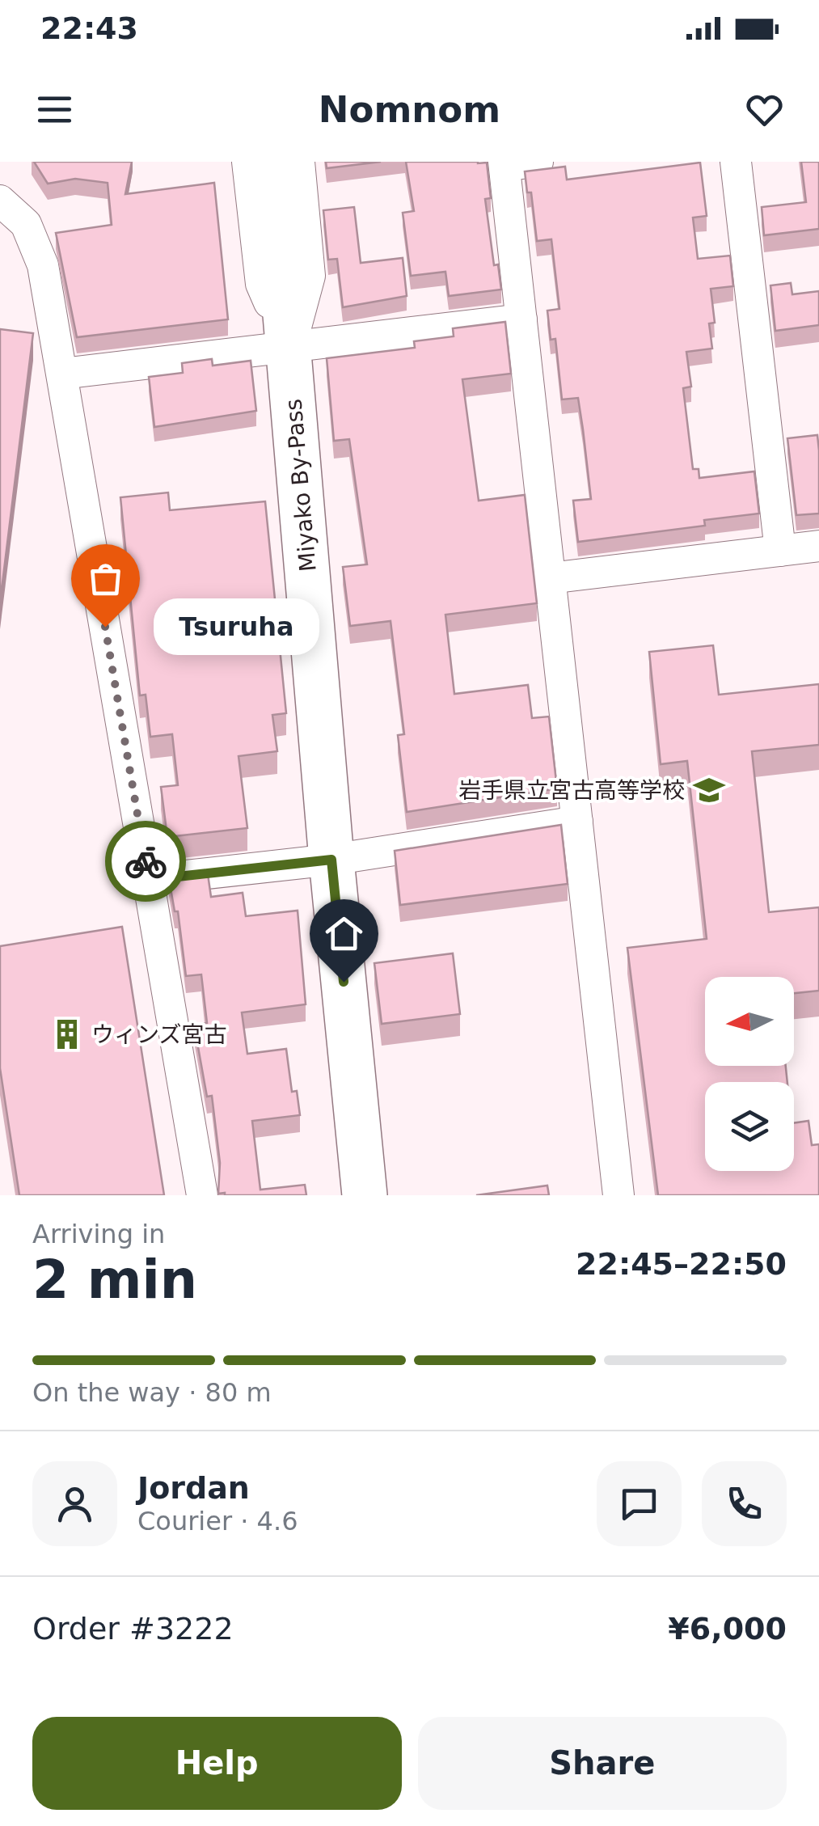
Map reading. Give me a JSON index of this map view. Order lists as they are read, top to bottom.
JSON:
{
  "streets": {
    "highway": ["Miyako By-Pass"]
  },
  "places": {
    "other": ["Tsuruha"],
    "school or university": ["岩手県立宮古高等学校"],
    "building": ["ウィンズ宮古"]
  },
  "north": "left",
  "page": {
    "status": "22:43",
    "header": "Nomnom",
    "bubble": "Tsuruha",
    "heading": ["2 min", "Arriving in", "22:45–22:50"],
    "panel": [
      "Jordan",
      "Courier · 4.6",
      "Order #3222",
      "¥6,000"
    ],
    "bar": "On the way · 80 m",
    "buttons": ["Help", "Share"]
  }
}
